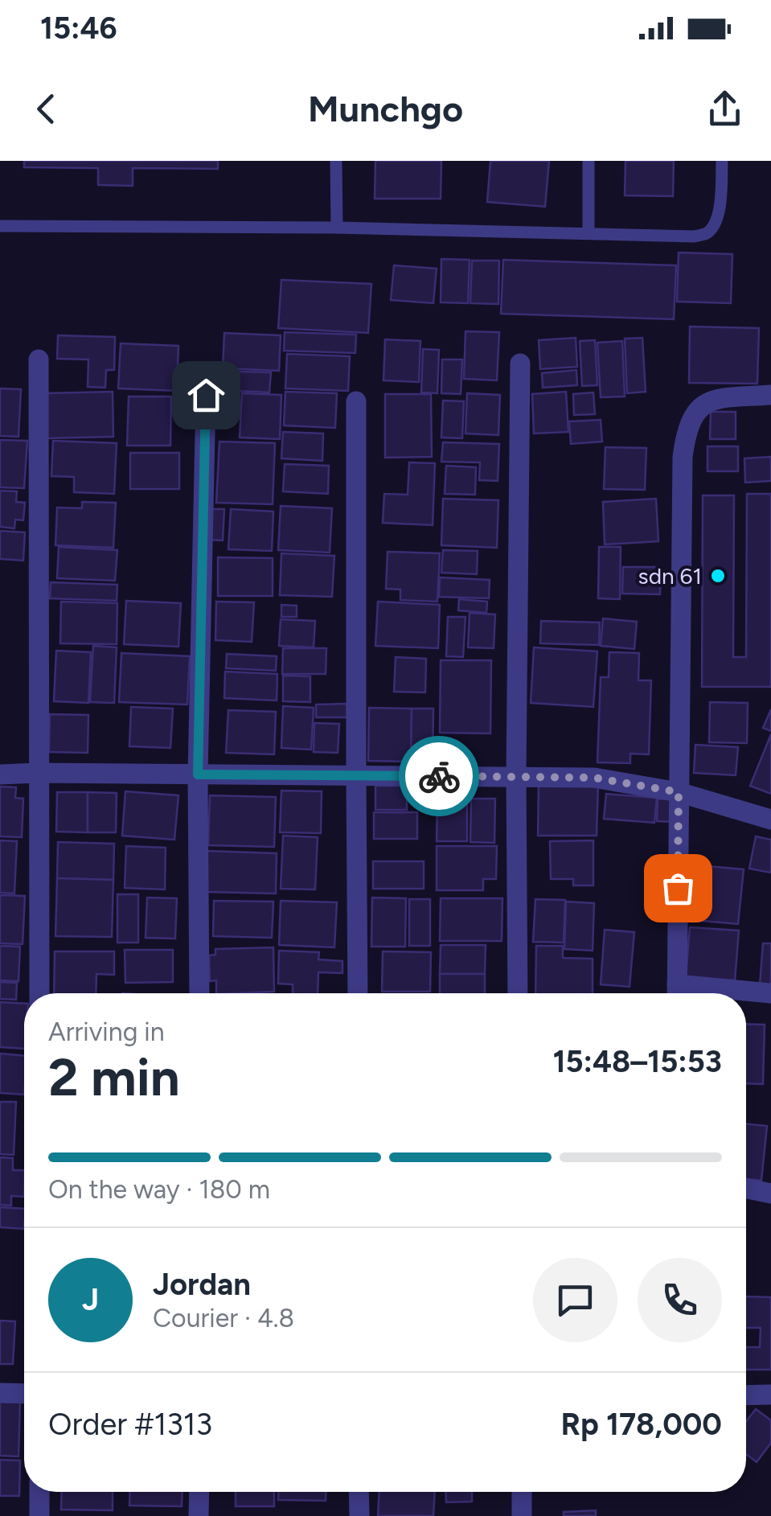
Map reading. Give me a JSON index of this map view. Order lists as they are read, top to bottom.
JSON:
{
  "places": ["sdn 61"],
  "page": {
    "status": "15:46",
    "header": "Munchgo",
    "heading": ["2 min", "Arriving in", "15:48–15:53"],
    "panel": [
      "Jordan",
      "Courier · 4.8",
      "Order #1313",
      "Rp 178,000"
    ],
    "bar": "On the way · 180 m",
    "round": "J"
  }
}
